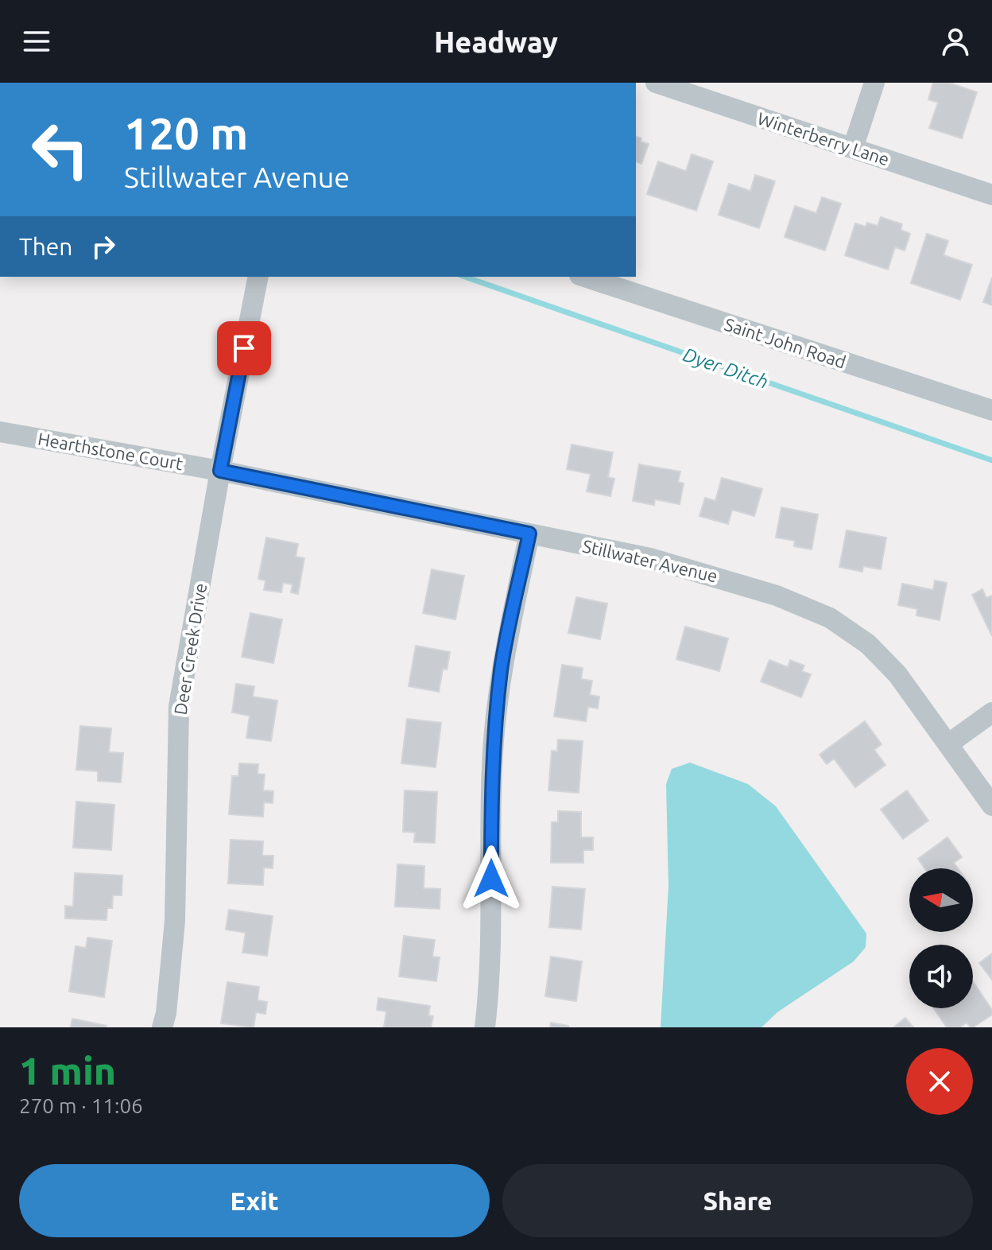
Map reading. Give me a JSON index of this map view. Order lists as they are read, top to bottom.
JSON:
{
  "streets": {
    "street": [
      "Winterberry Lane",
      "Saint John Road",
      "Hearthstone Court",
      "Stillwater Avenue",
      "Deer Creek Drive"
    ]
  },
  "crossings": [
    ["Hearthstone Court", "Stillwater Avenue"],
    ["Hearthstone Court", "Deer Creek Drive"],
    ["Stillwater Avenue", "Deer Creek Drive"]
  ],
  "water": ["Dyer Ditch"],
  "north": "left",
  "page": {
    "header": "Headway",
    "turn": ["120 m", "Stillwater Avenue"],
    "then": "Then",
    "heading": ["1 min", "270 m · 11:06"],
    "buttons": ["Exit", "Share"]
  }
}
